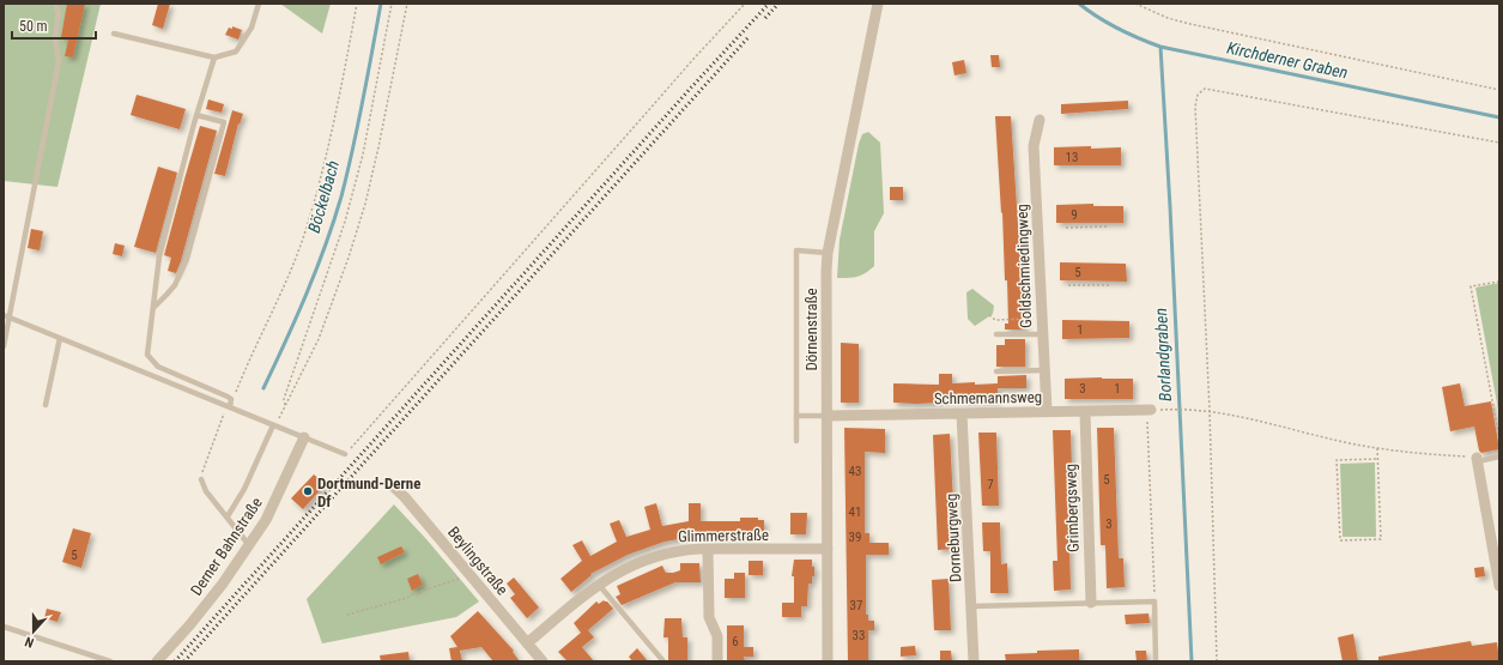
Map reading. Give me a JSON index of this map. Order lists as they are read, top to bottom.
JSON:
{
  "streets": {
    "street": [
      "Goldschmiedingweg",
      "Dörnenstraße",
      "Schmemannsweg",
      "Grimbergsweg",
      "Glimmerstraße",
      "Dorneburgweg",
      "Derner Bahnstraße",
      "Beylingstraße"
    ]
  },
  "crossings": [
    ["Goldschmiedingweg", "Schmemannsweg"],
    ["Dörnenstraße", "Schmemannsweg"],
    ["Dörnenstraße", "Glimmerstraße"],
    ["Schmemannsweg", "Grimbergsweg"],
    ["Schmemannsweg", "Dorneburgweg"],
    ["Glimmerstraße", "Beylingstraße"]
  ],
  "water": ["Kirchderner Graben", "Böckelbach", "Borlandgraben"],
  "places": ["Dortmund-Derne Df"],
  "house_numbers": [
    "13",
    "9",
    "5",
    "1",
    "3",
    "1",
    "43",
    "5",
    "7",
    "41",
    "3",
    "39",
    "5",
    "37",
    "33",
    "6"
  ],
  "scale_bar": "50 m",
  "north": "bottom"
}
